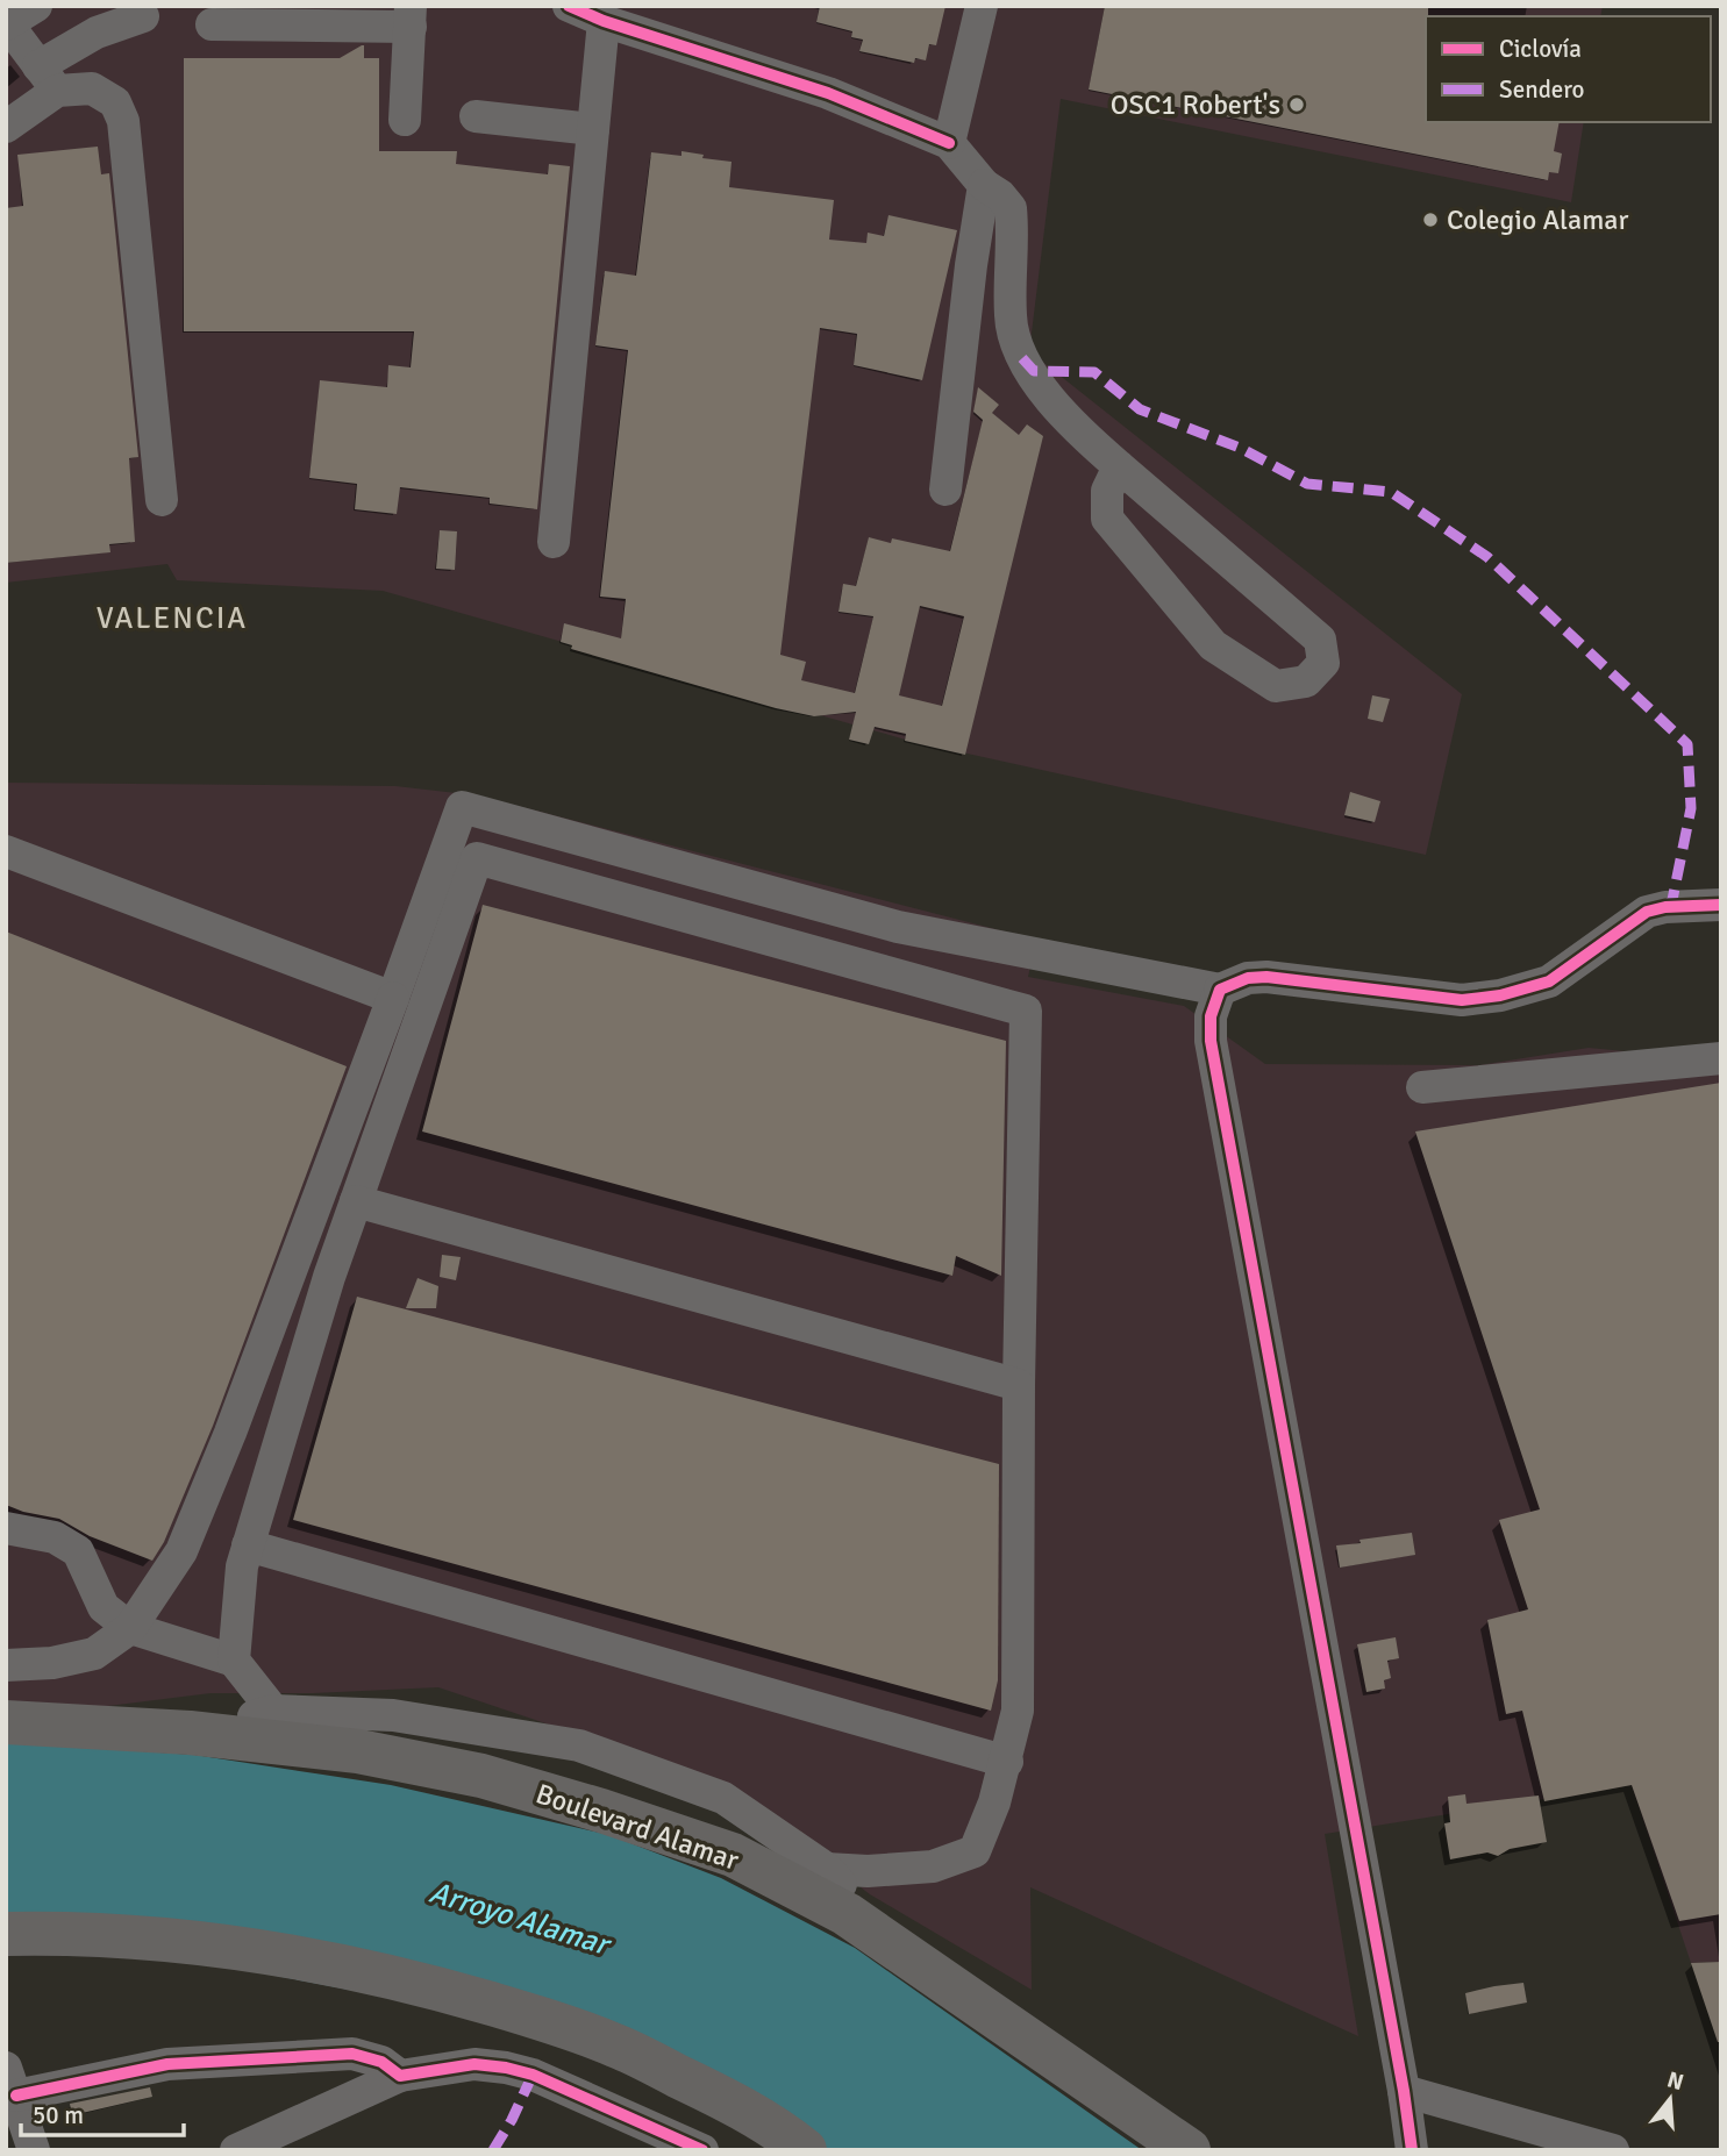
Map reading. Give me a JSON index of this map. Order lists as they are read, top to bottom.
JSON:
{
  "streets": {
    "highway": ["Boulevard Alamar"]
  },
  "districts": ["VALENCIA"],
  "water": ["Arroyo Alamar"],
  "places": ["OSC1 Robert's", "Colegio Alamar"],
  "legend": ["Ciclovía", "Sendero"],
  "scale_bar": "50 m",
  "north": "top"
}
